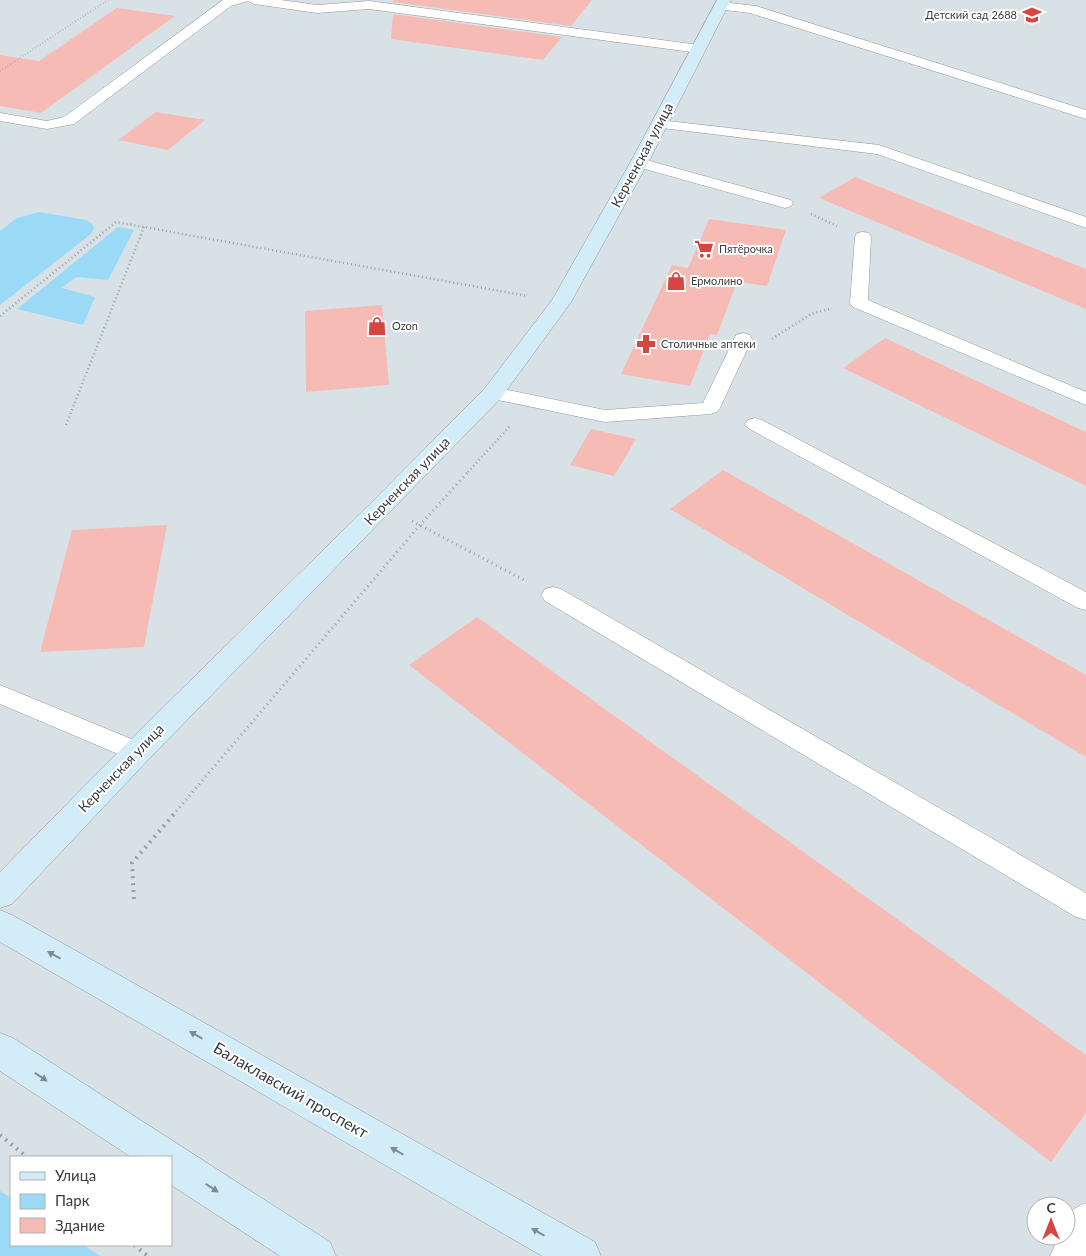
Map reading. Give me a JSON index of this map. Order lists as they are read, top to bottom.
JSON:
{
  "streets": {
    "street": ["Керченская улица", "Балаклавский проспект"]
  },
  "places": {
    "school or university": ["Детский сад 2688"],
    "supermarket": ["Пятёрочка"],
    "shop": ["Ермолино", "Ozon"],
    "pharmacy": ["Столичные аптеки"]
  },
  "legend": ["Улица", "Парк", "Здание"],
  "north": "top"
}
